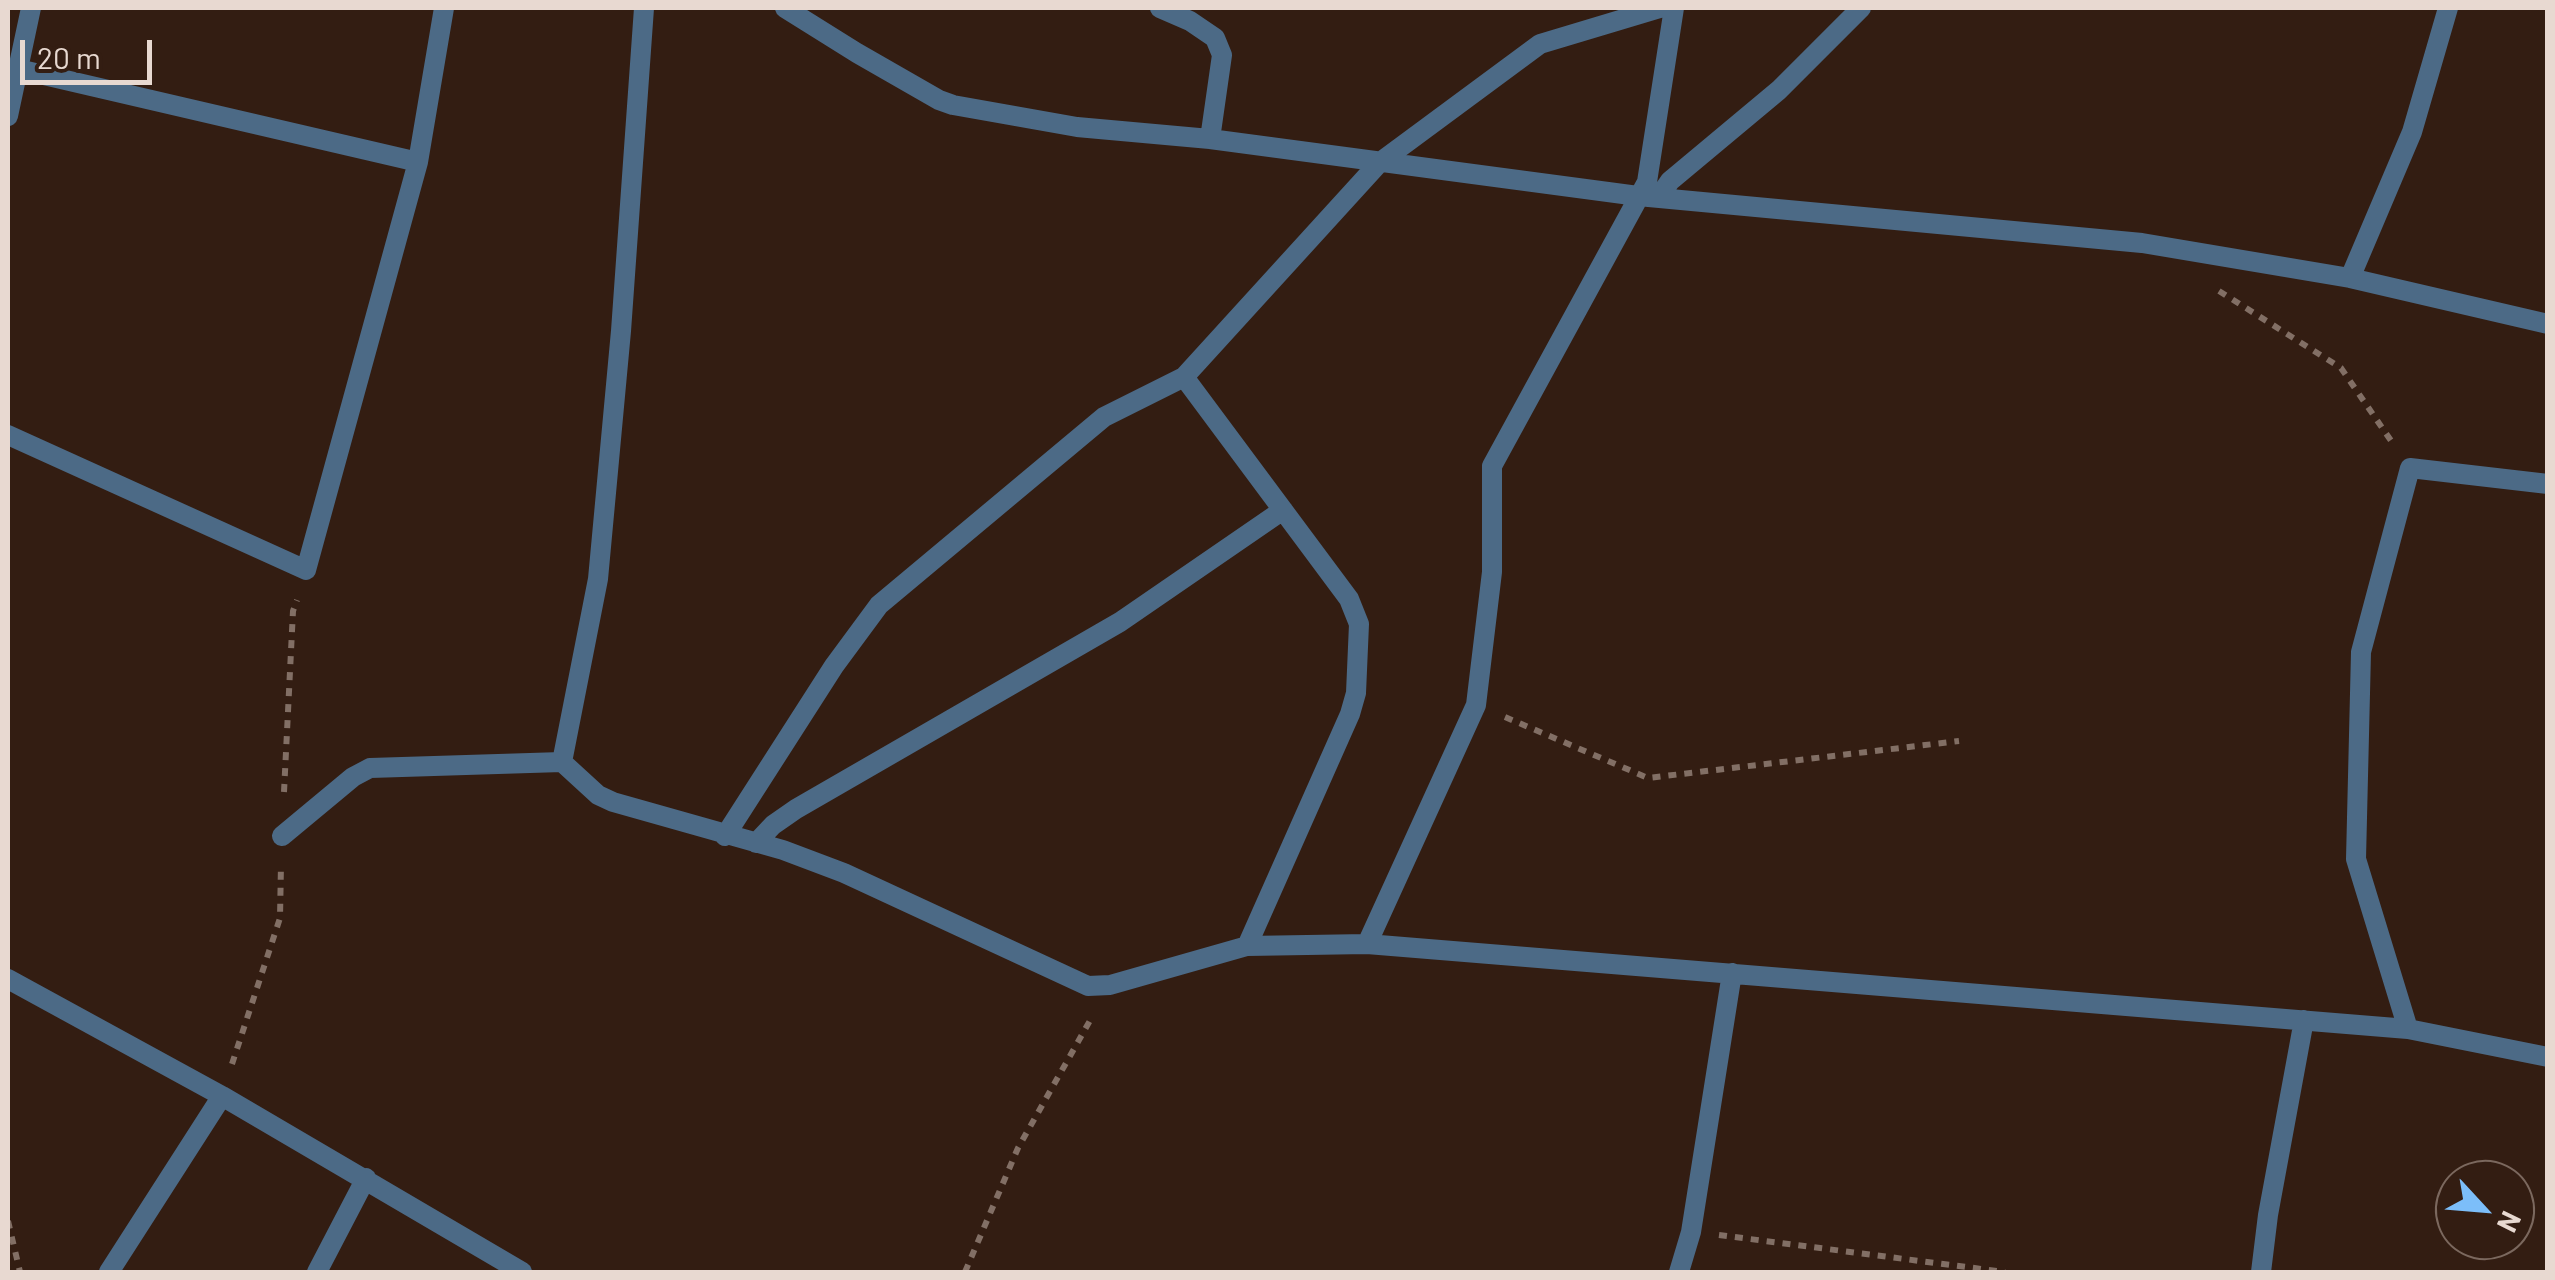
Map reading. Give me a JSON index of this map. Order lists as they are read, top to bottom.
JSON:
{
  "scale_bar": "20 m",
  "north": "bottom right"
}
